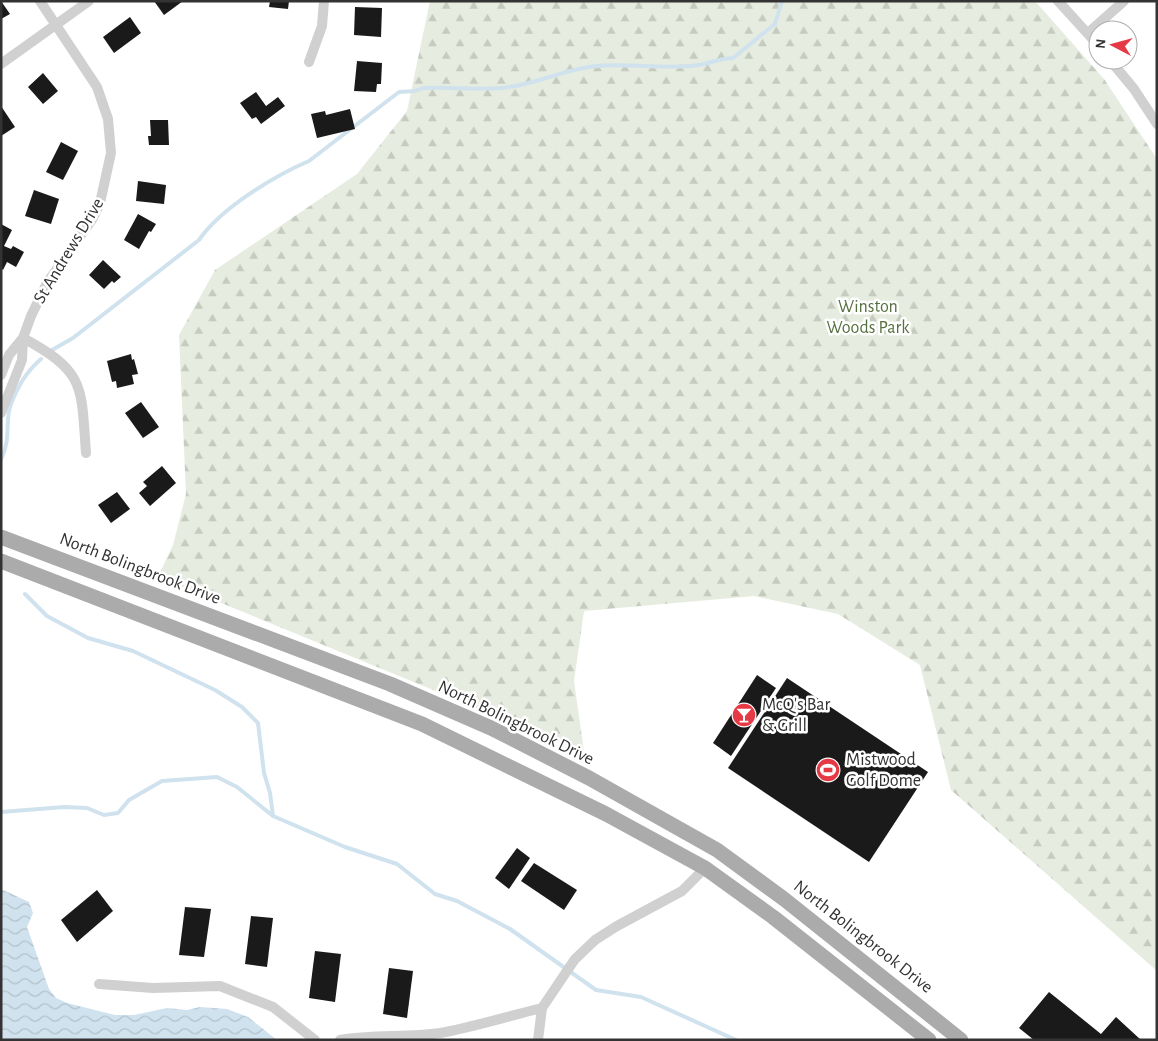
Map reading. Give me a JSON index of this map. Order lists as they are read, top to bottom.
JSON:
{
  "streets": {
    "main road": ["North Bolingbrook Drive"],
    "street": ["St Andrews Drive"]
  },
  "parks": ["Winston Woods Park"],
  "places": {
    "bar": ["McQ's Bar & Grill"],
    "sports": ["Mistwood Golf Dome"]
  },
  "north": "left"
}
